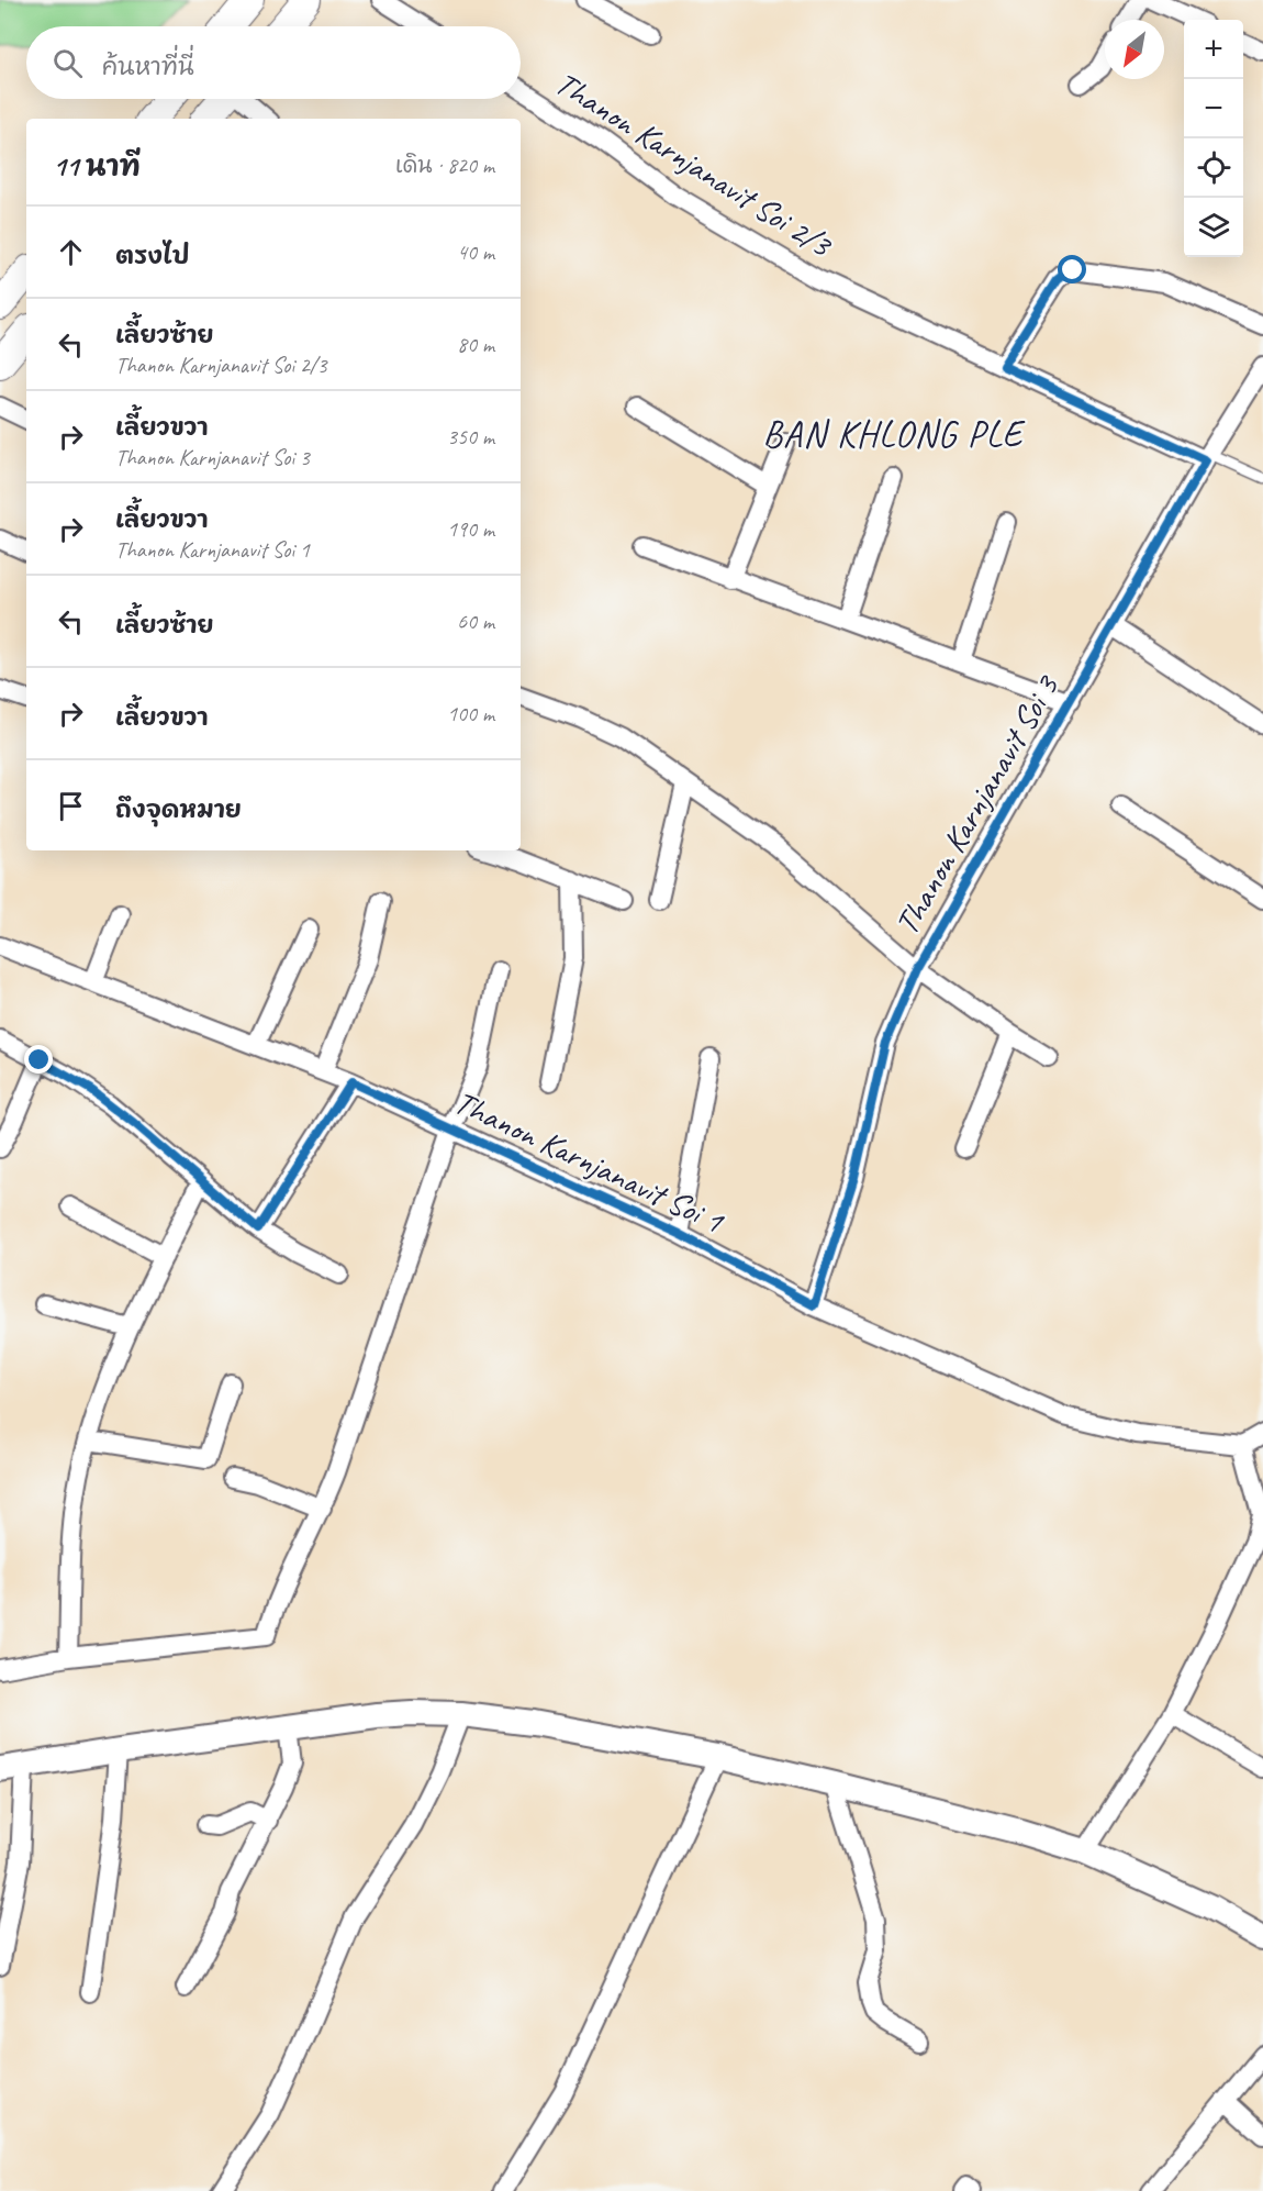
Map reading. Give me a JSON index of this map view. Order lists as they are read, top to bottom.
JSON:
{
  "streets": {
    "street": ["Thanon Karnjanavit Soi 2/3", "Thanon Karnjanavit Soi 3", "Thanon Karnjanavit Soi 1"]
  },
  "crossings": [
    ["Thanon Karnjanavit Soi 2/3", "Thanon Karnjanavit Soi 3"],
    ["Thanon Karnjanavit Soi 3", "Thanon Karnjanavit Soi 1"]
  ],
  "districts": ["BAN KHLONG PLE"],
  "north": "bottom left",
  "page": {
    "map_buttons": ["+", "−"],
    "search": "ค้นหาที่นี่",
    "heading": ["11 นาที", "เดิน · 820 m"],
    "list": [
      ["ตรงไป", "40 m"],
      ["เลี้ยวซ้าย", "Thanon Karnjanavit Soi 2/3", "80 m"],
      ["เลี้ยวขวา", "Thanon Karnjanavit Soi 3", "350 m"],
      ["เลี้ยวขวา", "Thanon Karnjanavit Soi 1", "190 m"],
      ["เลี้ยวซ้าย", "60 m"],
      ["เลี้ยวขวา", "100 m"],
      "ถึงจุดหมาย"
    ]
  }
}
